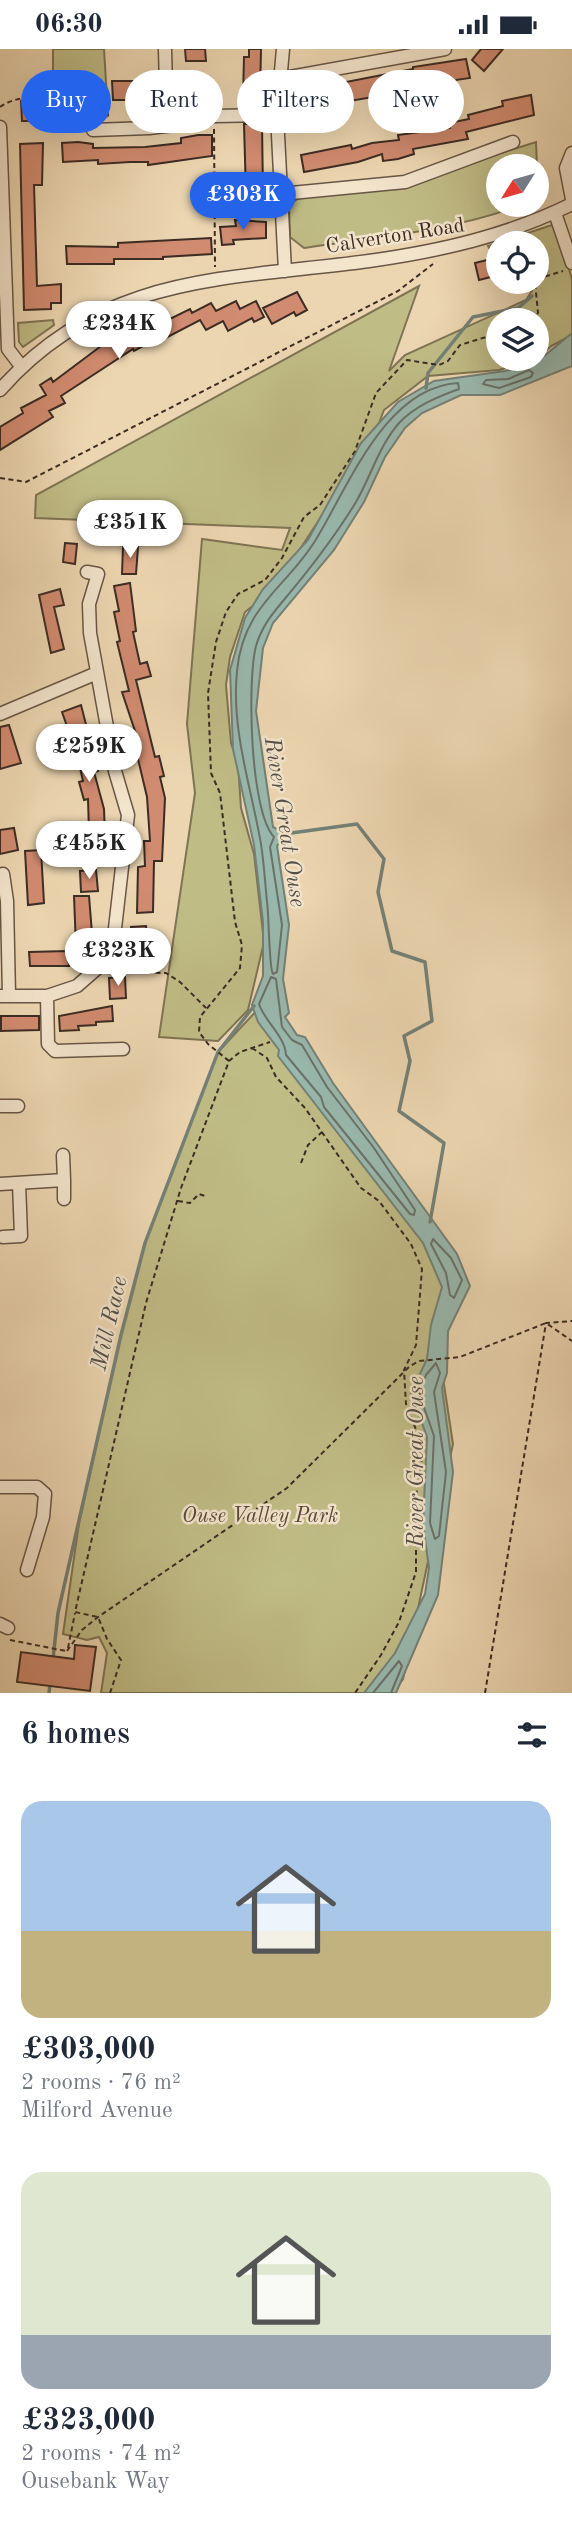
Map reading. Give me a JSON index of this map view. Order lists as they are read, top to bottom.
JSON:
{
  "streets": {
    "street": ["Calverton Road"]
  },
  "water": ["River Great Ouse", "Mill Race"],
  "parks": ["Ouse Valley Park"],
  "north": "bottom left",
  "page": {
    "status": "06:30",
    "chip": [
      "Buy",
      "Rent",
      "Filters",
      "New"
    ],
    "price": [
      "£303K",
      "£234K",
      "£351K",
      "£259K",
      "£455K",
      "£323K"
    ],
    "heading": "6 homes",
    "list": [
      {
        "name": "£303,000",
        "note": "2 rooms · 76 m² · Milford Avenue"
      },
      {
        "name": "£323,000",
        "note": "2 rooms · 74 m² · Ousebank Way"
      }
    ]
  }
}
